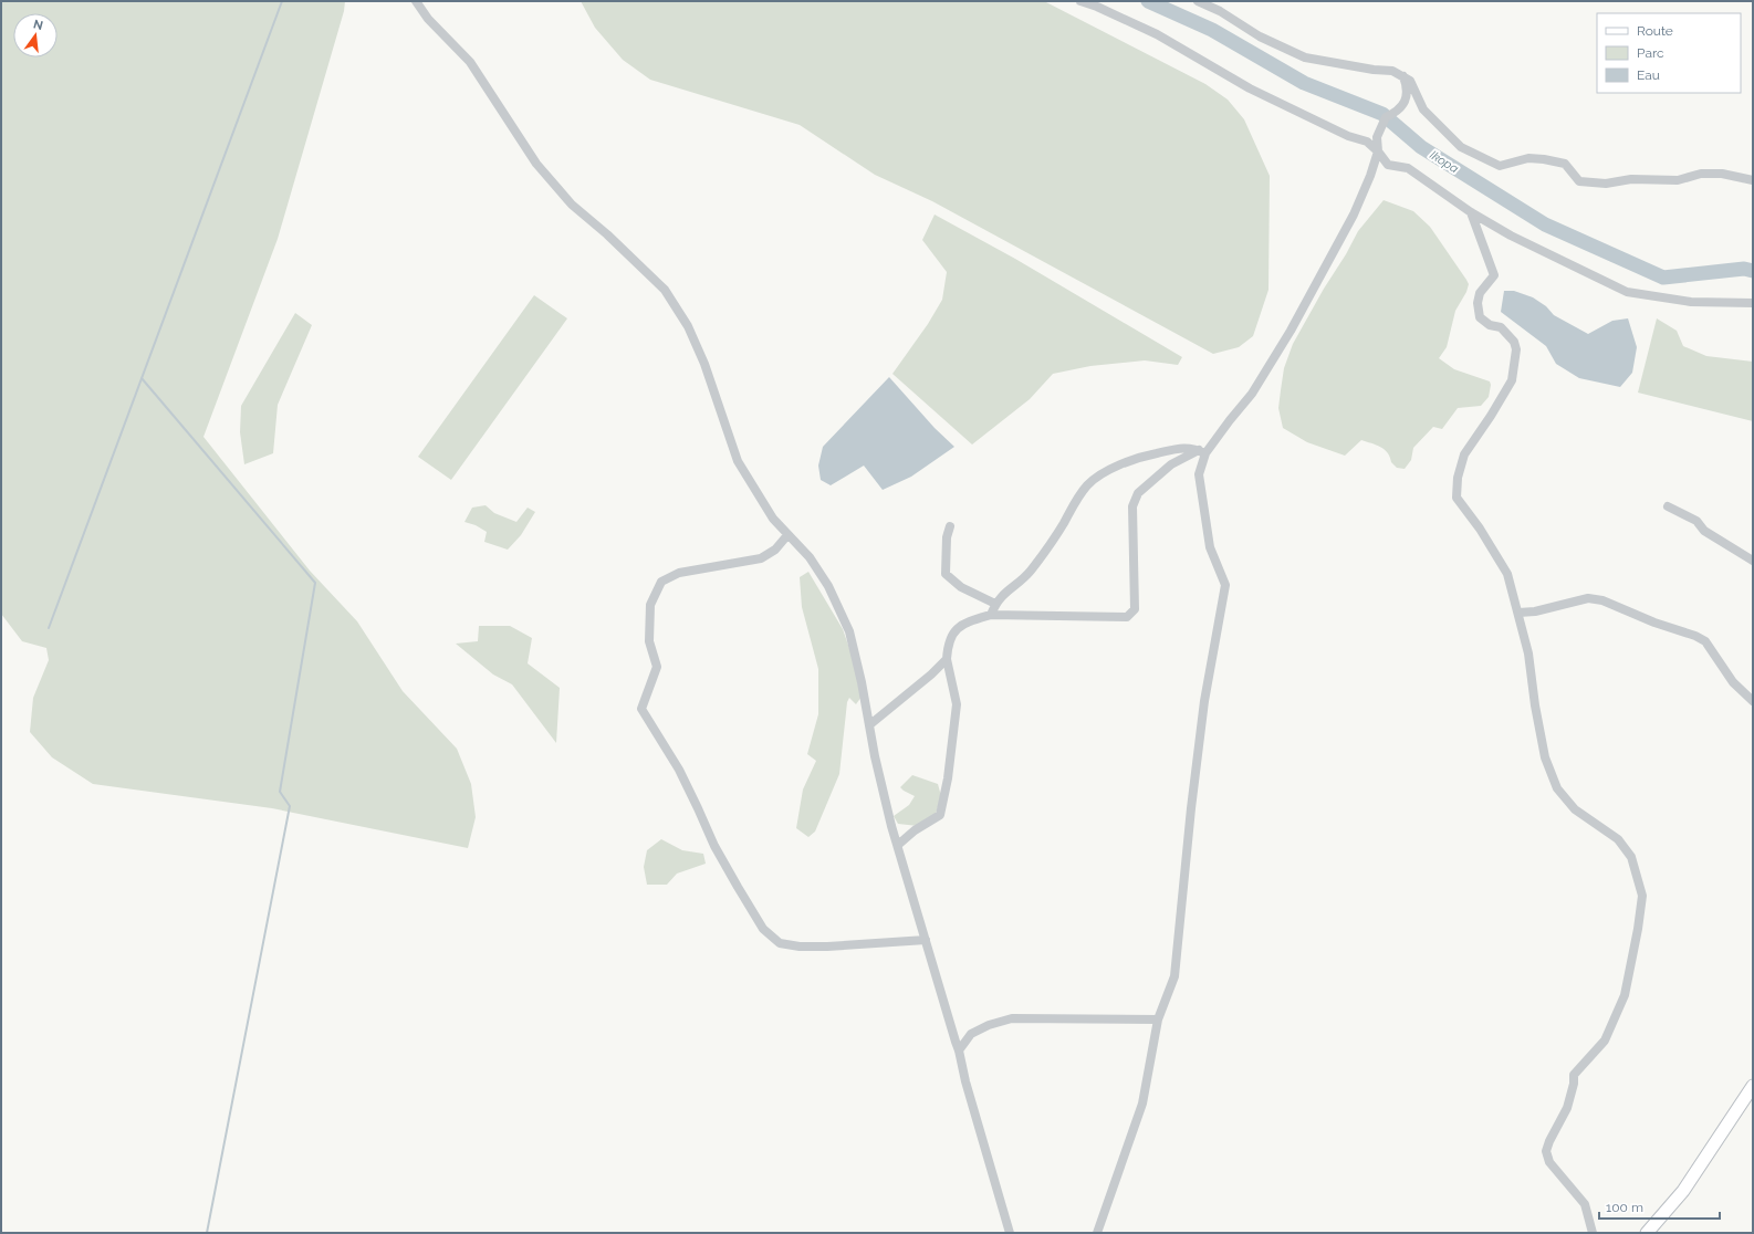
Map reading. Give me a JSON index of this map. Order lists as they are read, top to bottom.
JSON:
{
  "water": ["Ikopa"],
  "legend": ["Route", "Parc", "Eau"],
  "scale_bar": "100 m",
  "north": "top"
}
